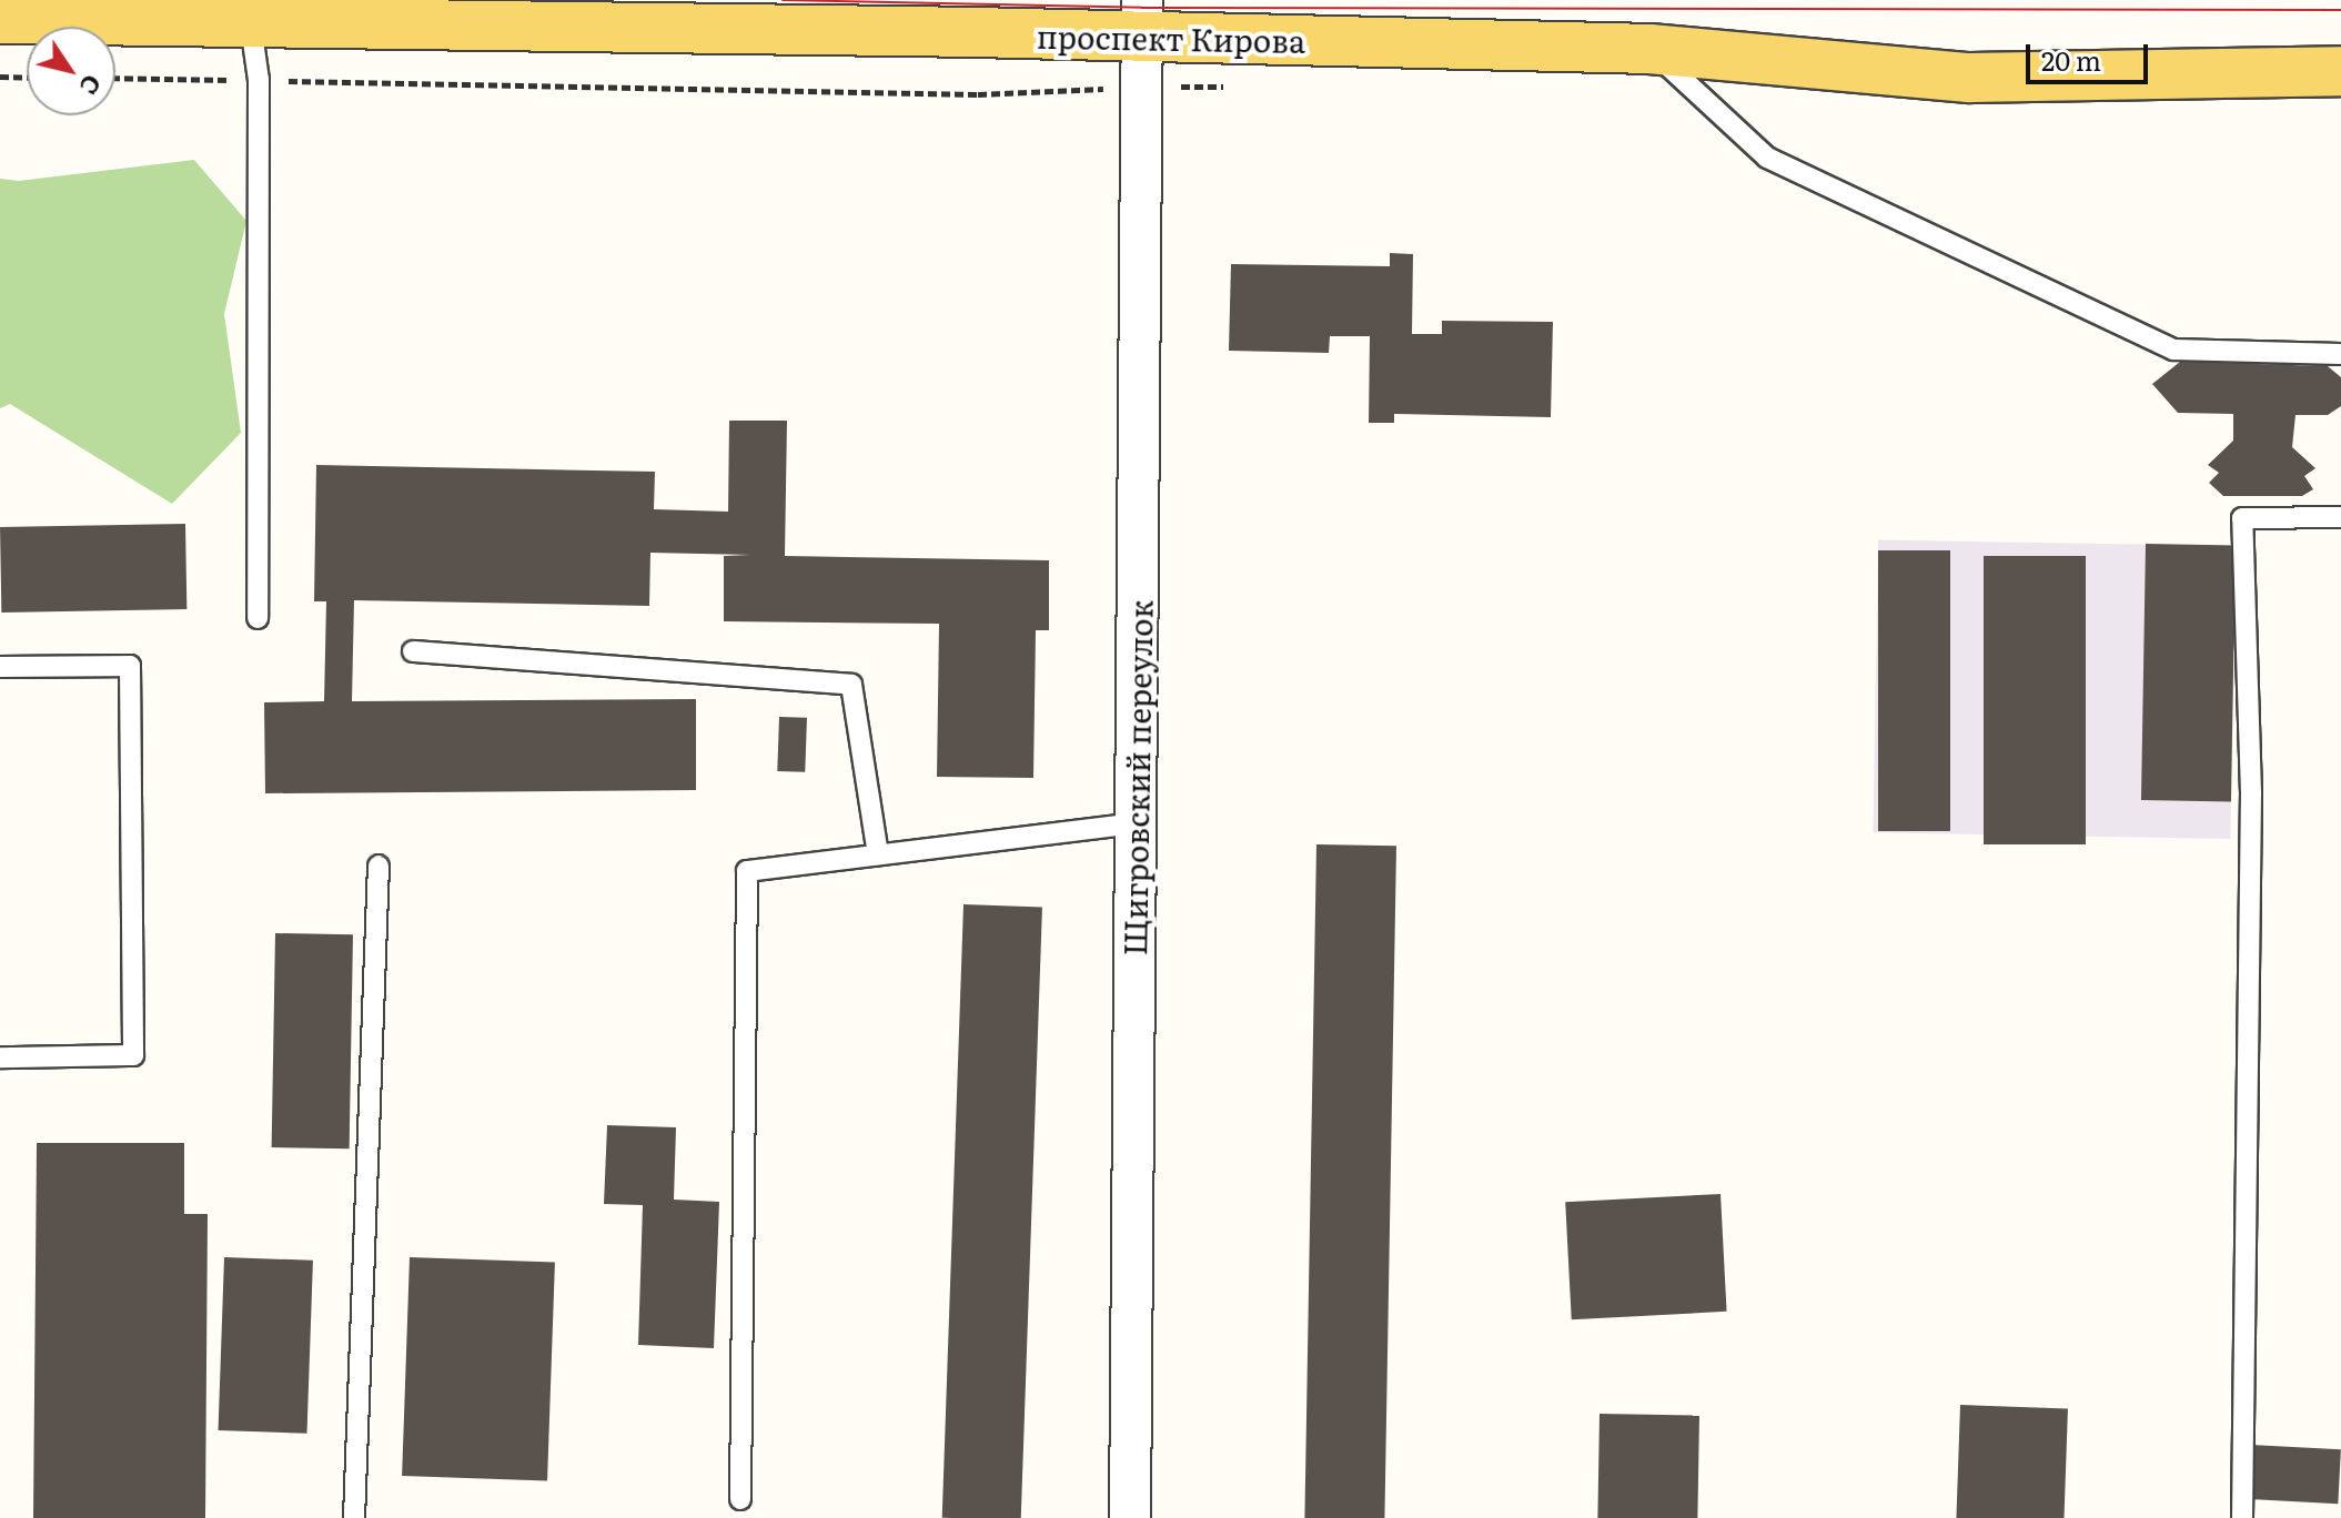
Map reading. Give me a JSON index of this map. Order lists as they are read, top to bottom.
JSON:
{
  "streets": {
    "main road": ["проспект Кирова"],
    "street": ["Щигровский переулок"]
  },
  "crossings": [
    ["проспект Кирова", "Щигровский переулок"]
  ],
  "scale_bar": "20 m",
  "north": "bottom right"
}
